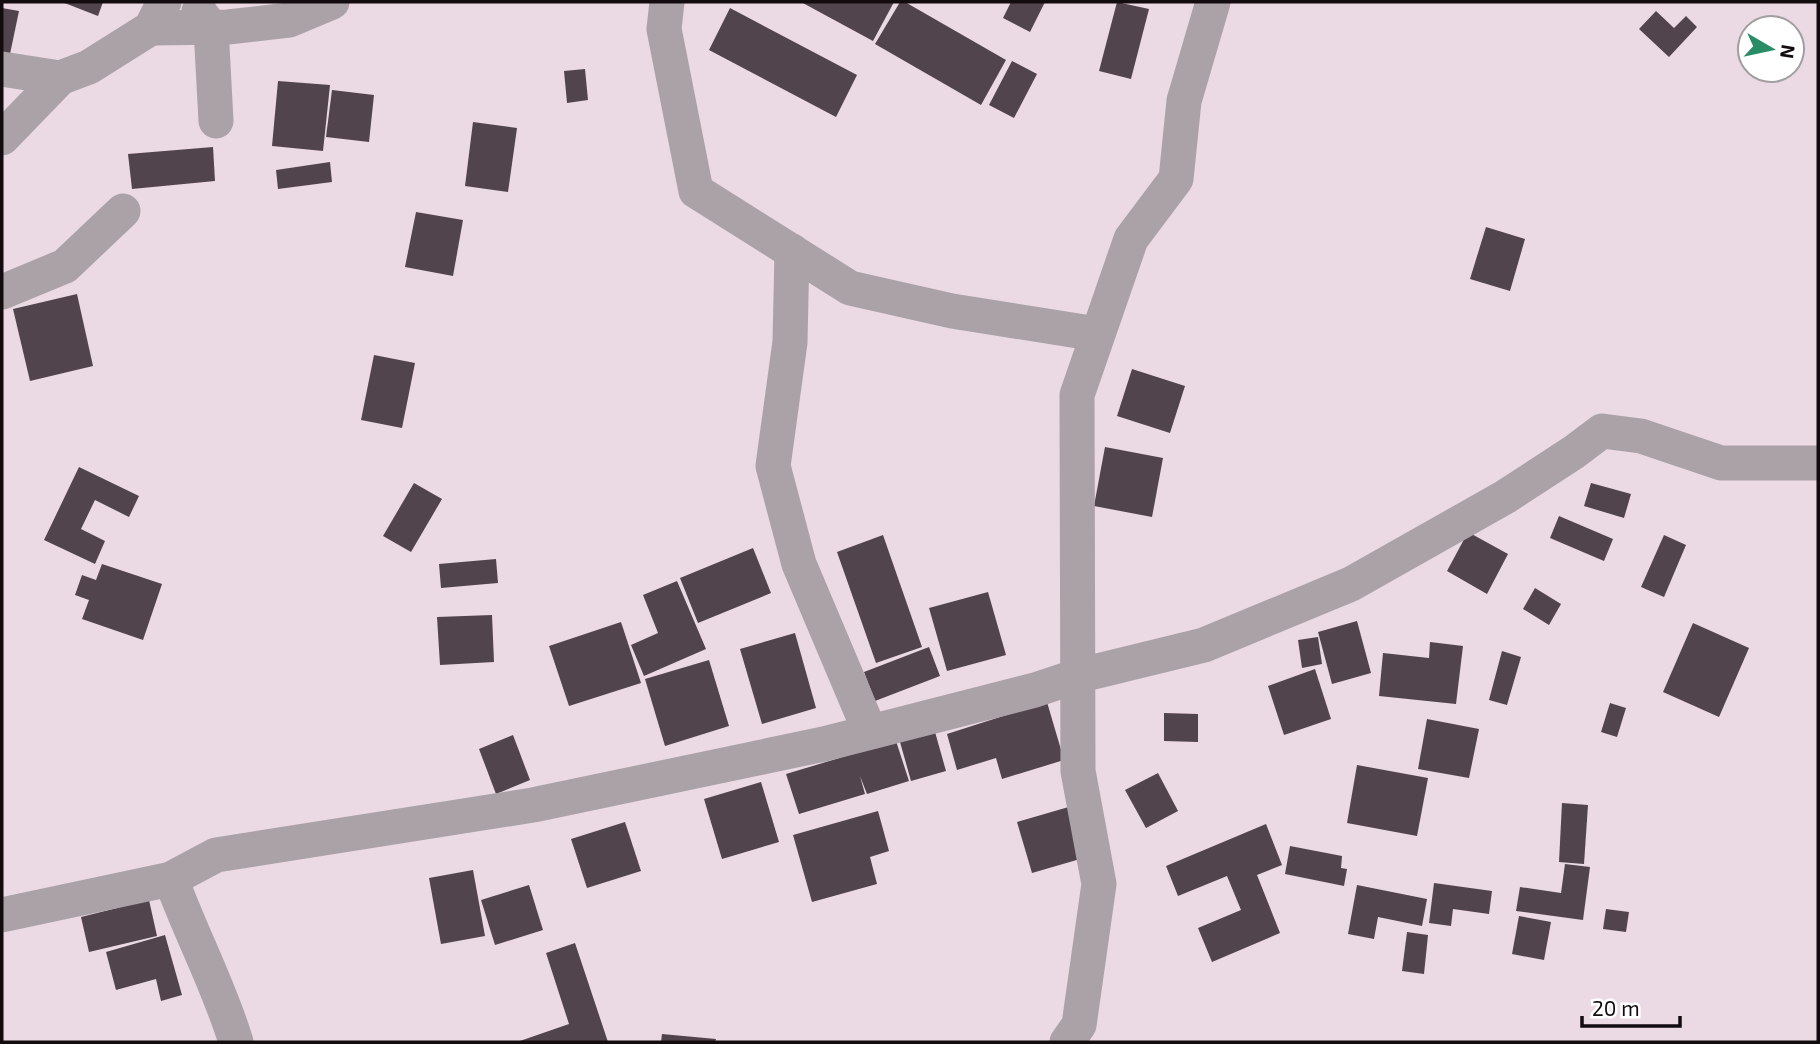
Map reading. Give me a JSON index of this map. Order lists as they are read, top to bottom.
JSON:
{
  "scale_bar": "20 m",
  "north": "right"
}
